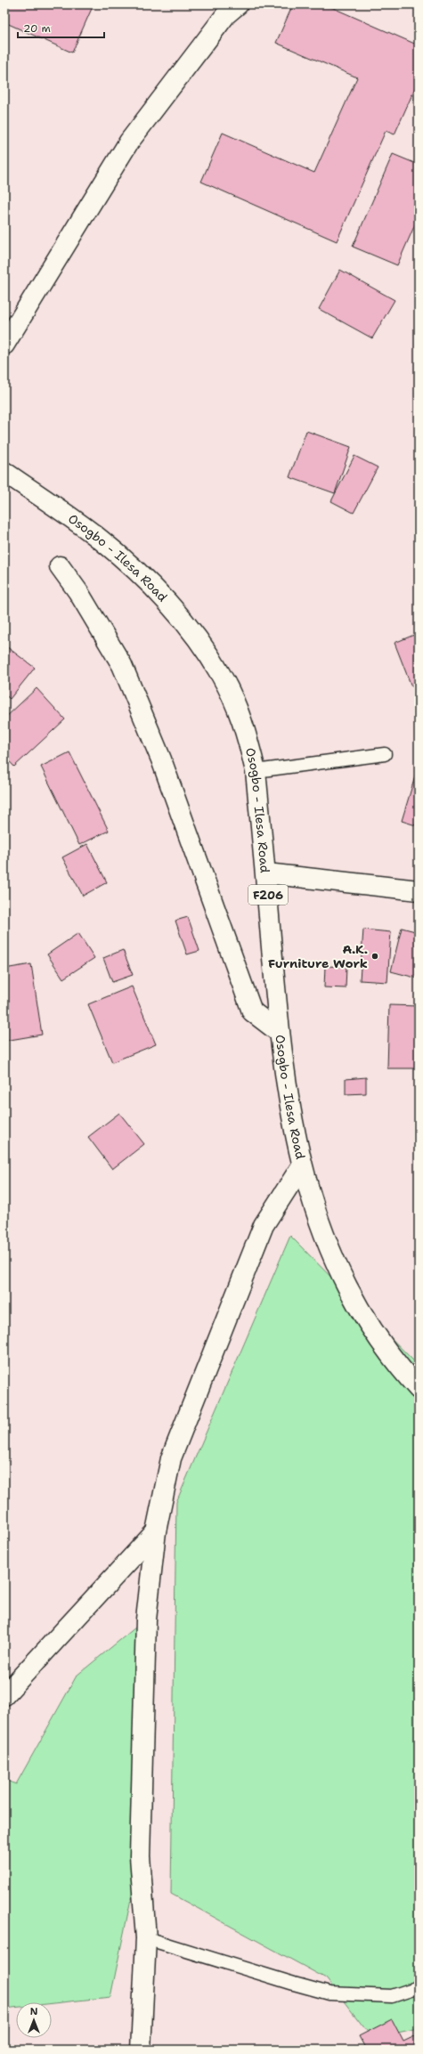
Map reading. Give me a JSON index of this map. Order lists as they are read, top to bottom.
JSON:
{
  "streets": {
    "street": ["Osogbo - Ilesa Road", "F206"]
  },
  "places": ["A.K. Furniture Work"],
  "scale_bar": "20 m",
  "north": "top"
}
